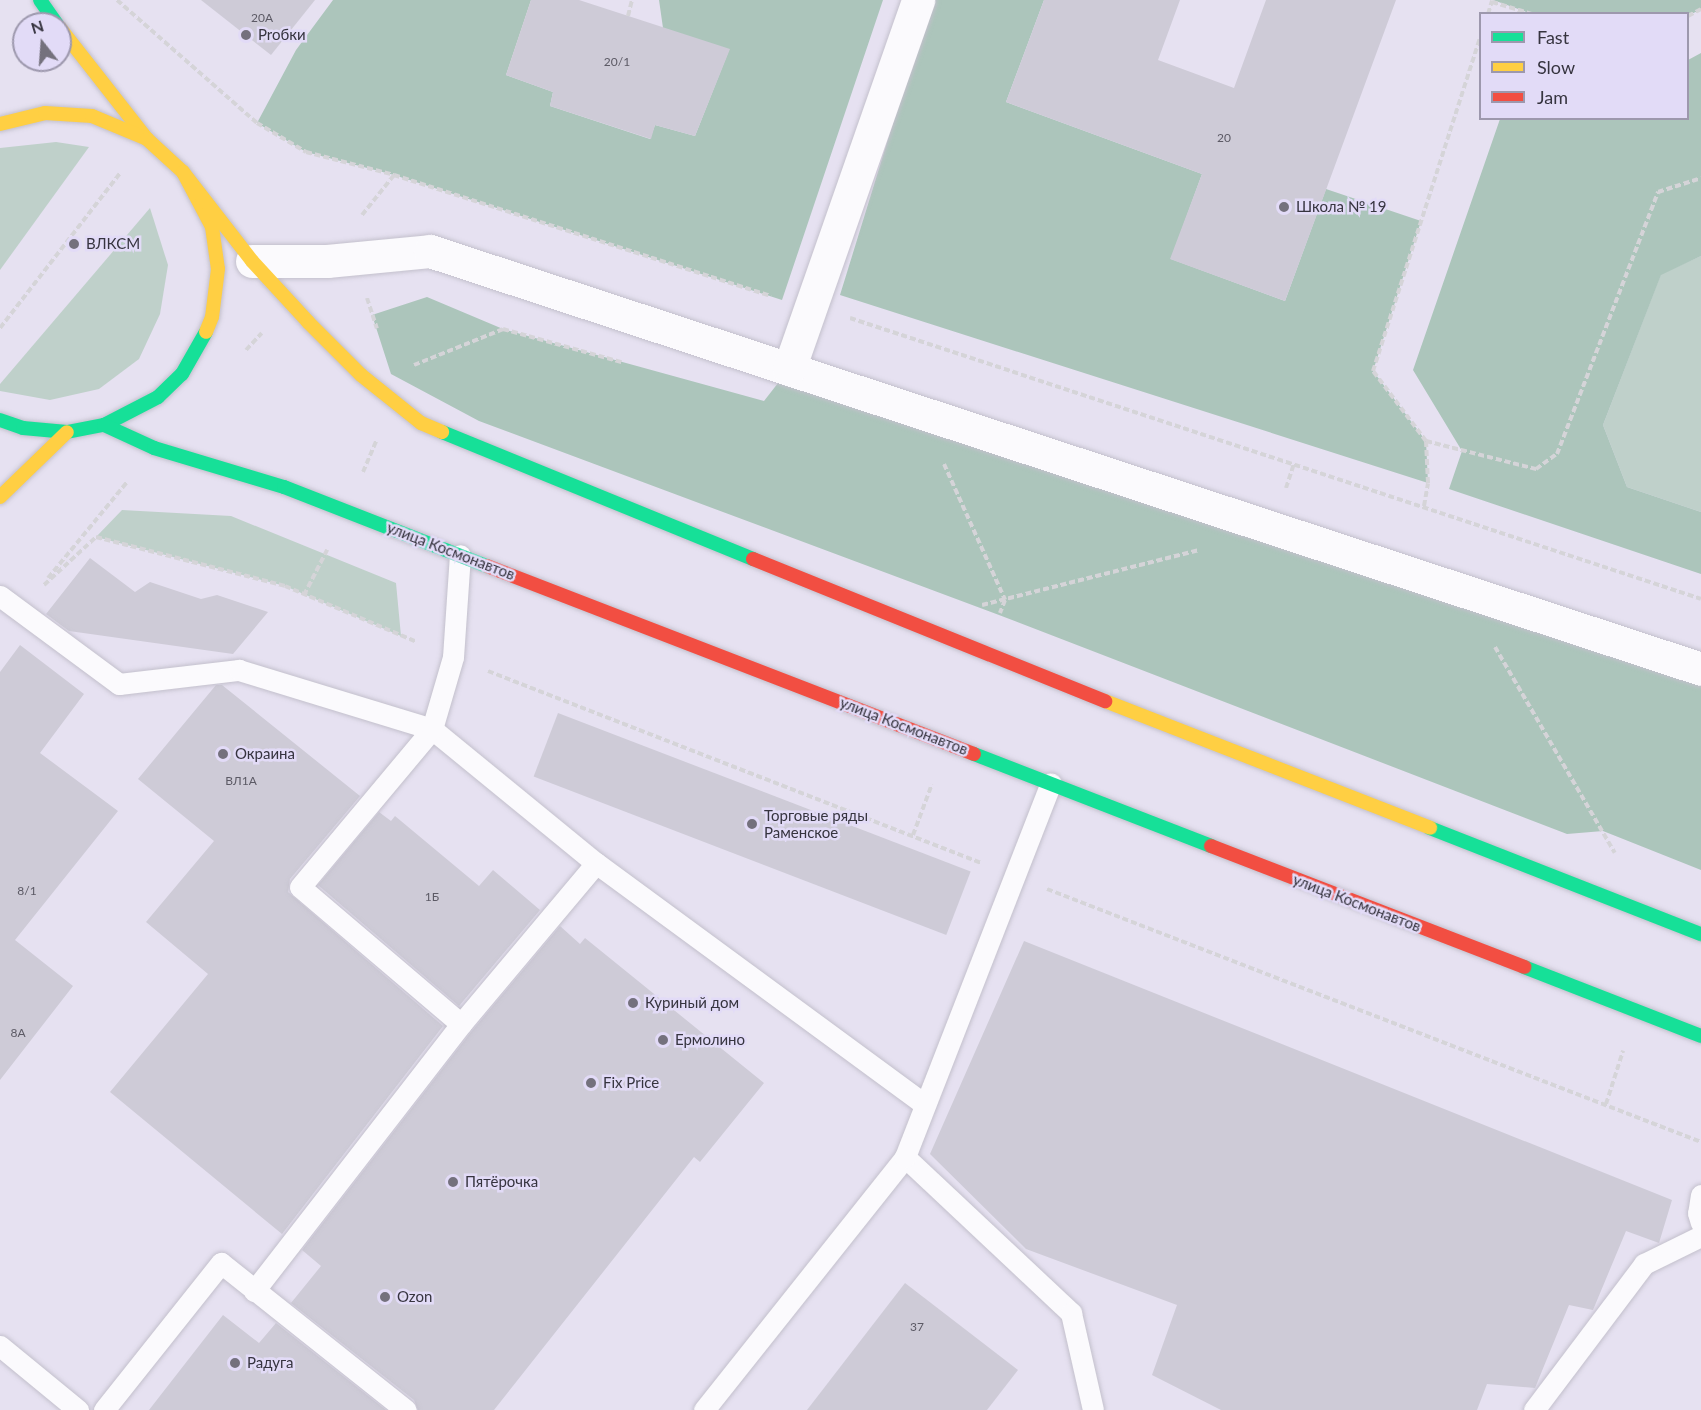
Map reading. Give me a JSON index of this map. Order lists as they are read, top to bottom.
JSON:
{
  "streets": {
    "main road": ["улица Космонавтов"]
  },
  "places": [
    "Proбки",
    "Школа № 19",
    "ВЛКСМ",
    "Окраина",
    "Торговые ряды Раменское",
    "Куриный дом",
    "Ермолино",
    "Fix Price",
    "Пятёрочка",
    "Ozon",
    "Радуга"
  ],
  "house_numbers": [
    "20А",
    "20/1",
    "20",
    "ВЛ1А",
    "8/1",
    "1Б",
    "8А",
    "37"
  ],
  "legend": ["Fast", "Slow", "Jam"],
  "north": "top"
}
